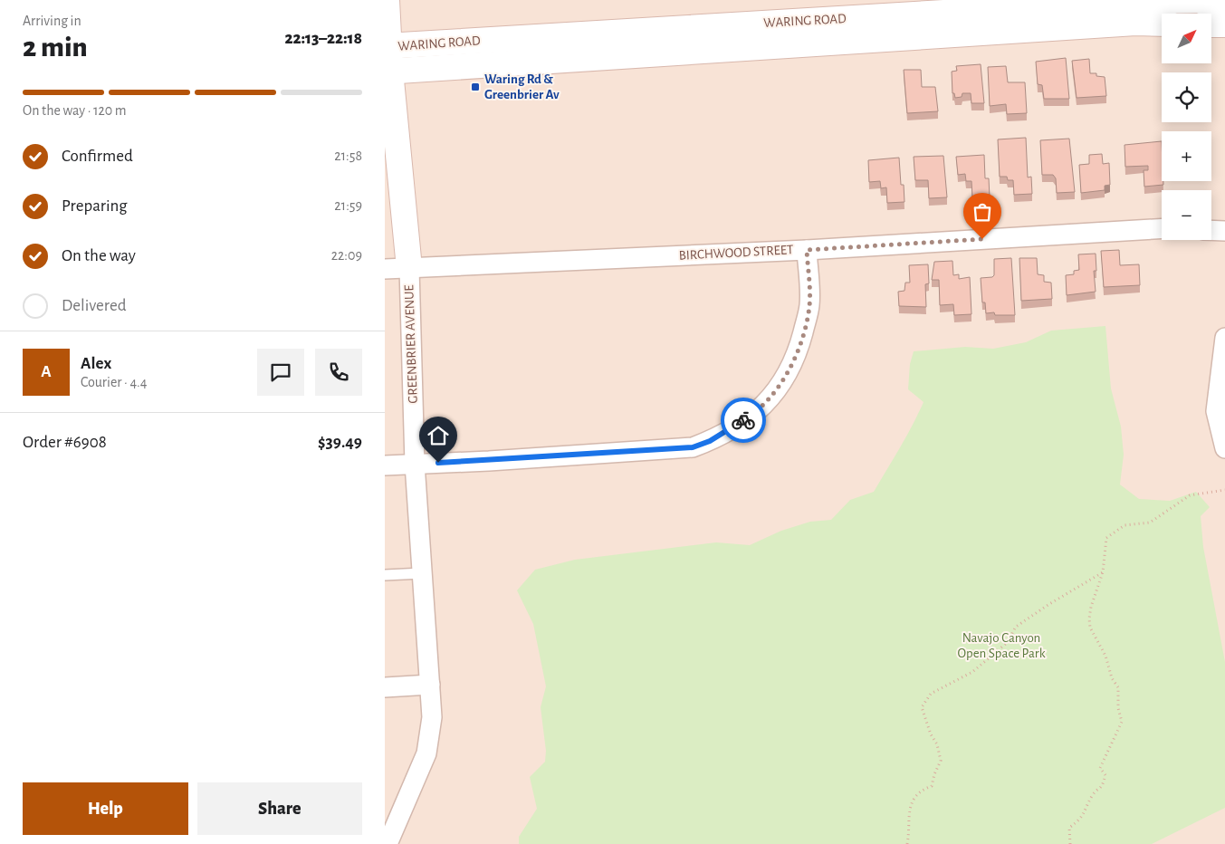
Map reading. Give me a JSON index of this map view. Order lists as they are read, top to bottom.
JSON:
{
  "streets": {
    "main road": ["WARING ROAD", "GREENBRIER AVENUE"],
    "street": ["BIRCHWOOD STREET"]
  },
  "crossings": [
    ["WARING ROAD", "GREENBRIER AVENUE"],
    ["BIRCHWOOD STREET", "GREENBRIER AVENUE"]
  ],
  "parks": ["Navajo Canyon Open Space Park"],
  "places": {
    "transit": ["Waring Rd & Greenbrier Av"]
  },
  "north": "top right",
  "page": {
    "heading": ["2 min", "Arriving in", "22:13–22:18"],
    "panel": [
      "Alex",
      "Courier · 4.4",
      "Order #6908",
      "$39.49"
    ],
    "map_buttons": ["+", "−"],
    "bar": "On the way · 120 m",
    "list": [
      ["Confirmed", "21:58"],
      ["Preparing", "21:59"],
      ["On the way", "22:09"],
      "Delivered"
    ],
    "round": "A",
    "buttons": ["Help", "Share"]
  }
}
